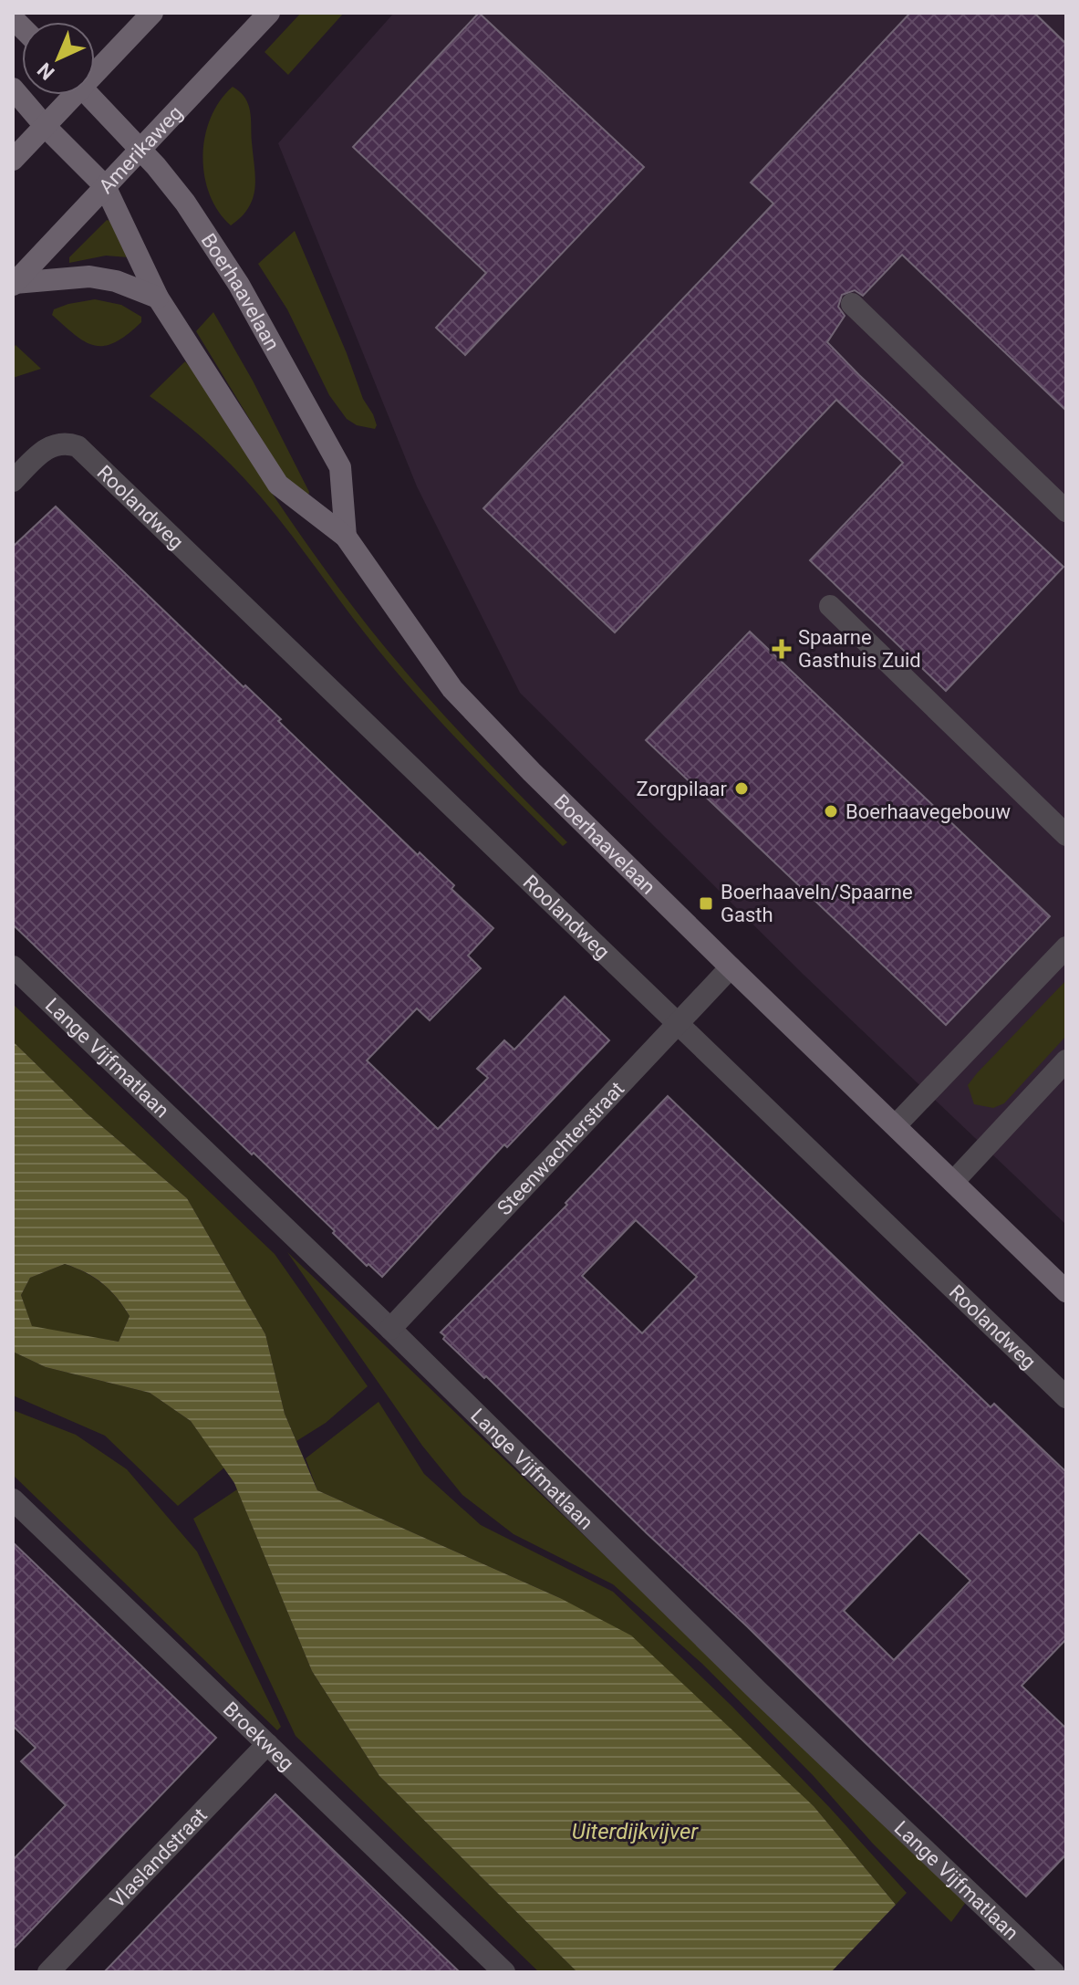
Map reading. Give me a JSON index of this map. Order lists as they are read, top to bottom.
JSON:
{
  "streets": {
    "main road": ["Amerikaweg", "Boerhaavelaan"],
    "street": [
      "Roolandweg",
      "Lange Vijfmatlaan",
      "Steenwachterstraat",
      "Broekweg",
      "Vlaslandstraat"
    ]
  },
  "crossings": [
    ["Amerikaweg", "Boerhaavelaan"],
    ["Boerhaavelaan", "Steenwachterstraat"],
    ["Roolandweg", "Steenwachterstraat"],
    ["Lange Vijfmatlaan", "Steenwachterstraat"],
    ["Broekweg", "Vlaslandstraat"]
  ],
  "water": ["Uiterdijkvijver"],
  "places": {
    "health": ["Spaarne Gasthuis Zuid"],
    "other": ["Zorgpilaar", "Boerhaavegebouw"],
    "transit": ["Boerhaaveln/Spaarne Gasth"]
  },
  "north": "bottom left"
}
